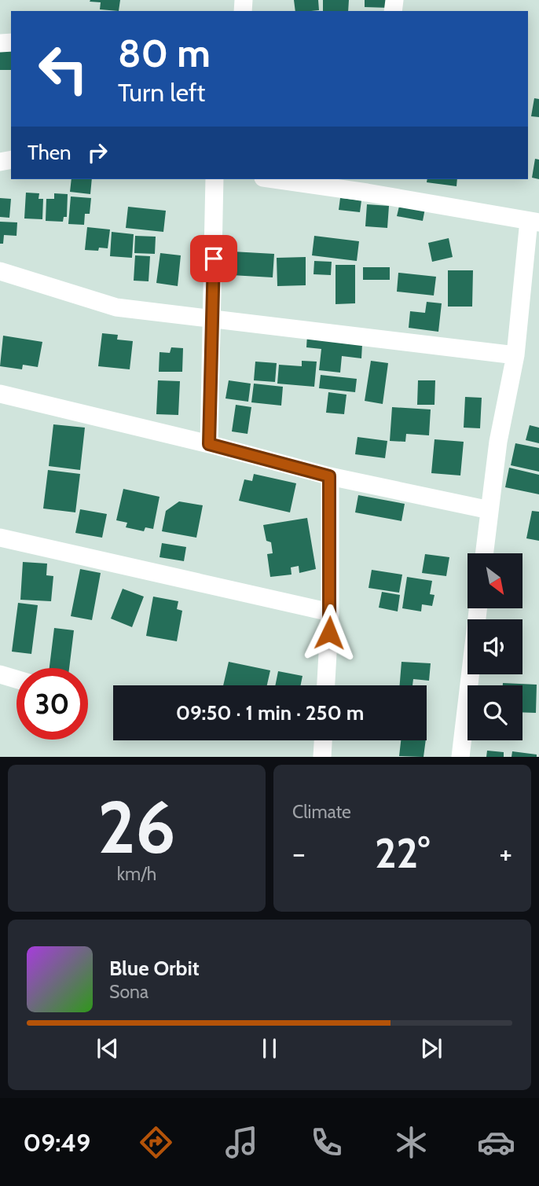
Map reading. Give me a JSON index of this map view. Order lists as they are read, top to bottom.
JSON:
{
  "north": "bottom right",
  "page": {
    "turn": ["80 m", "Turn left"],
    "then": "Then",
    "limit": "30",
    "trip": "09:50 · 1 min · 250 m",
    "tile": [
      ["26", "km/h"],
      "Climate"
    ],
    "heat": ["−", "22°", "+"],
    "song": ["Blue Orbit", "Sona"],
    "tabs": "09:49"
  }
}
